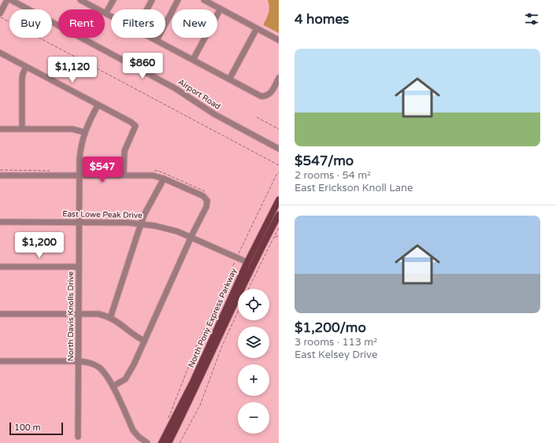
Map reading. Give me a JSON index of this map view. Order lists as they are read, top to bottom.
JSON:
{
  "streets": {
    "main road": ["North Pony Express Parkway"],
    "street": ["Airport Road", "East Lowe Peak Drive", "North Davis Knolls Drive"]
  },
  "crossings": [
    ["East Lowe Peak Drive", "North Davis Knolls Drive"],
    ["East Lowe Peak Drive", "North Pony Express Parkway"]
  ],
  "scale_bar": "100 m",
  "page": {
    "heading": "4 homes",
    "chip": [
      "Buy",
      "Rent",
      "Filters",
      "New"
    ],
    "list": [
      {
        "name": "$547/mo",
        "note": "2 rooms · 54 m² · East Erickson Knoll Lane"
      },
      {
        "name": "$1,200/mo",
        "note": "3 rooms · 113 m² · East Kelsey Drive"
      }
    ],
    "price": [
      "$860",
      "$1,120",
      "$547",
      "$1,200"
    ],
    "map_buttons": ["+", "−"],
    "scale": "100 m"
  }
}
